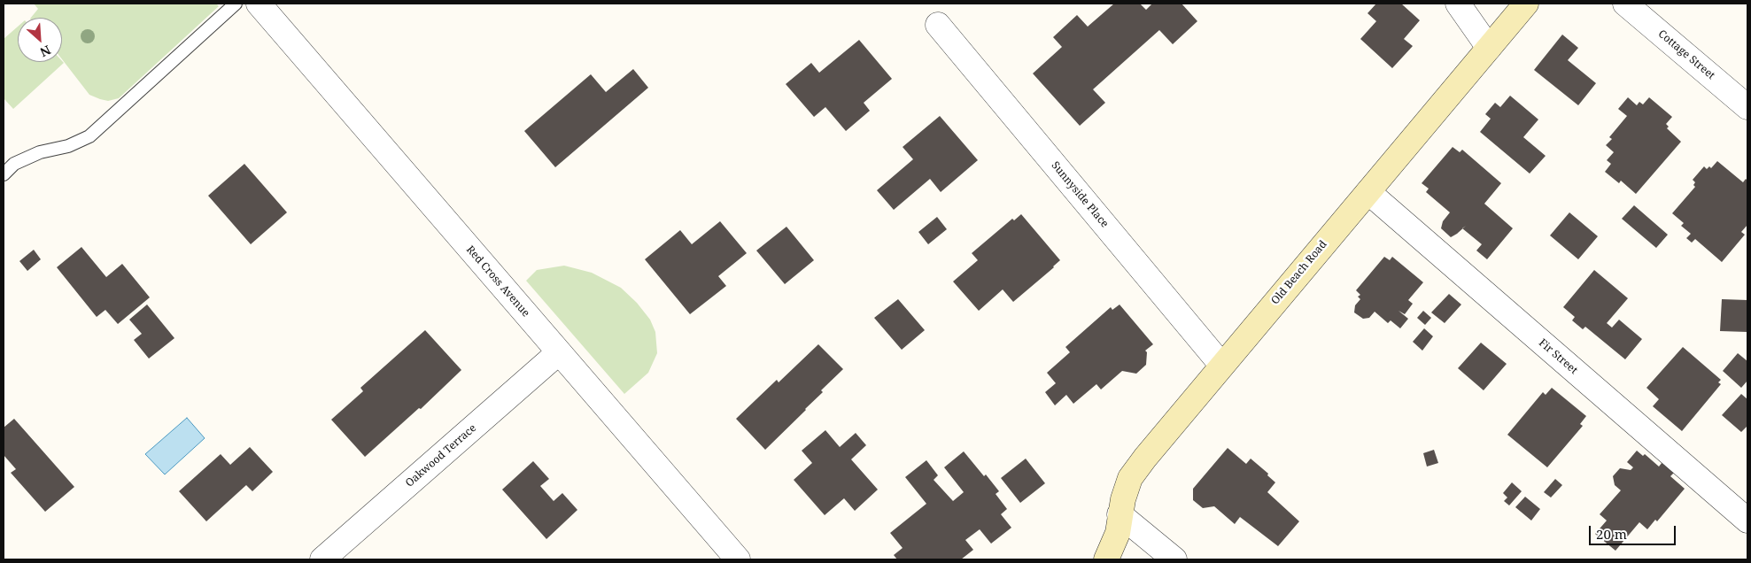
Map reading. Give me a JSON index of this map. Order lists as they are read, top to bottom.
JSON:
{
  "streets": {
    "street": [
      "Cottage Street",
      "Sunnyside Place",
      "Old Beach Road",
      "Red Cross Avenue",
      "Fir Street",
      "Oakwood Terrace"
    ]
  },
  "crossings": [
    ["Sunnyside Place", "Old Beach Road"],
    ["Old Beach Road", "Fir Street"],
    ["Red Cross Avenue", "Oakwood Terrace"]
  ],
  "scale_bar": "20 m",
  "north": "bottom right"
}
